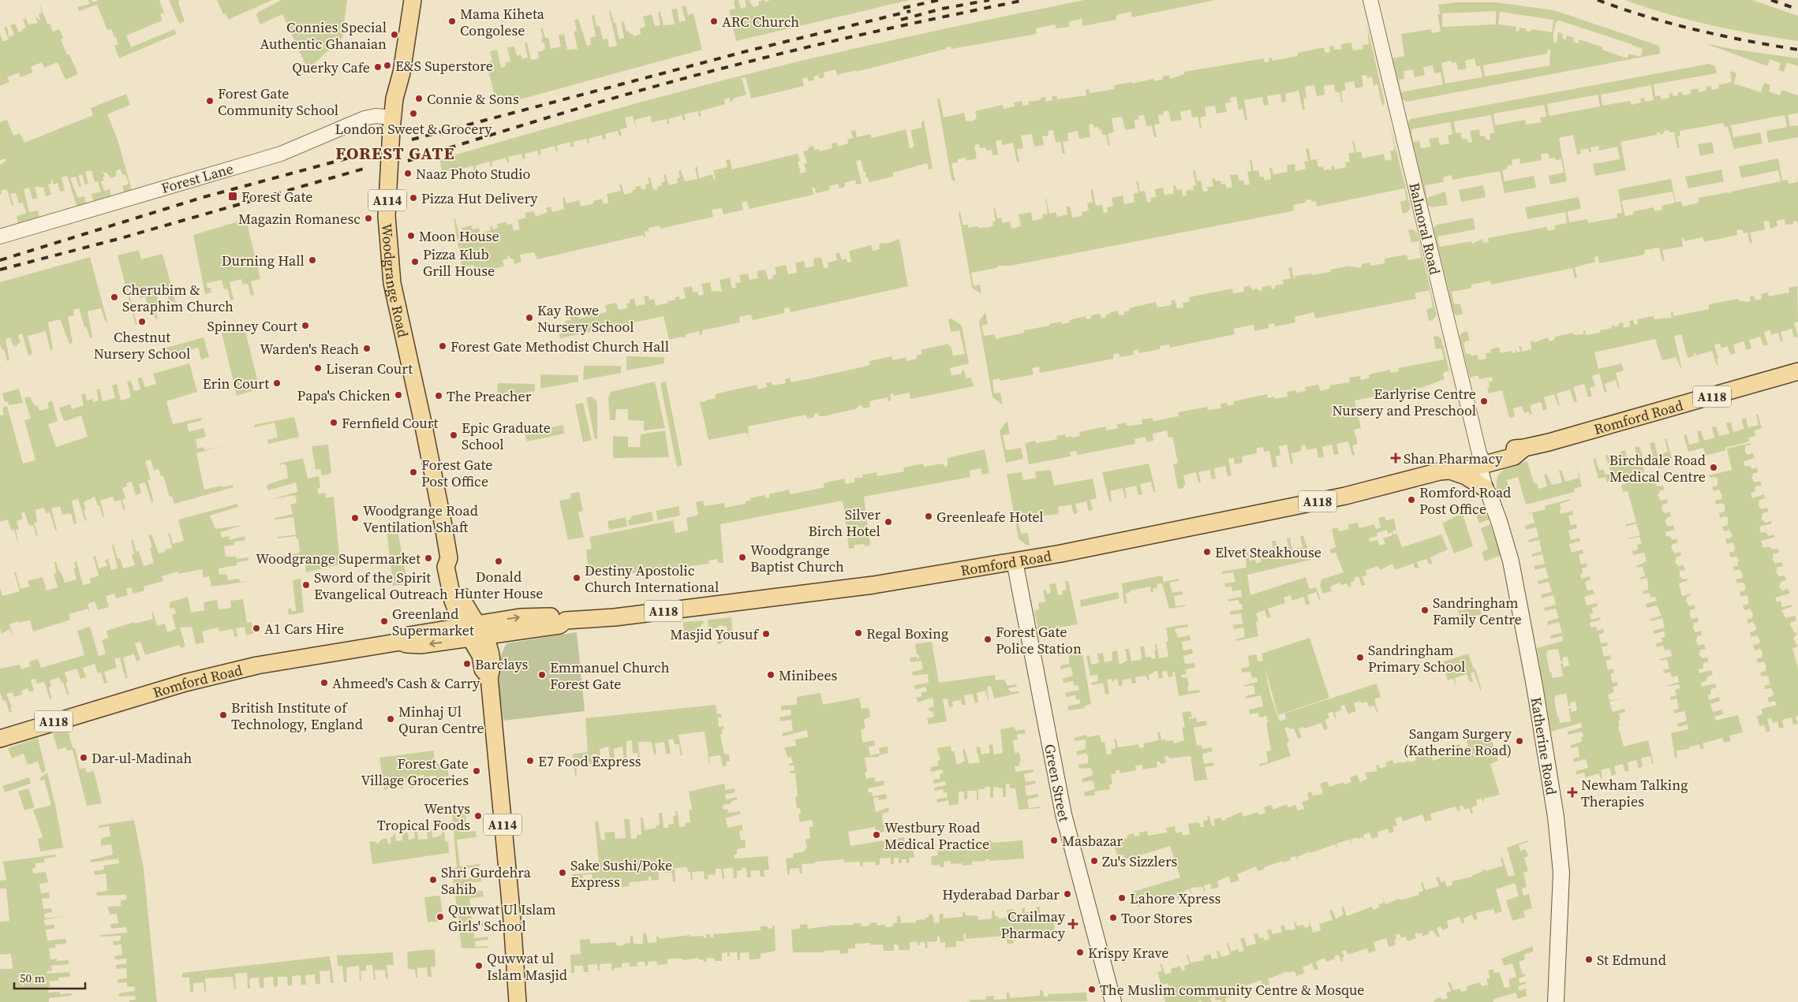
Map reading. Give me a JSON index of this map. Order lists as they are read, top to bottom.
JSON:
{
  "streets": {
    "main road": [
      "A114",
      "Woodgrange Road",
      "A118",
      "Romford Road",
      "Katherine Road",
      "Green Street"
    ],
    "street": ["Forest Lane", "Balmoral Road"]
  },
  "crossings": [
    ["Forest Lane", "Woodgrange Road"],
    ["A114", "Woodgrange Road"],
    ["A114", "Romford Road"],
    ["Balmoral Road", "Romford Road"],
    ["Balmoral Road", "Katherine Road"],
    ["Woodgrange Road", "Romford Road"],
    ["Romford Road", "Katherine Road"],
    ["Romford Road", "Green Street"]
  ],
  "districts": ["FOREST GATE"],
  "places": {
    "other": [
      "Mama Kiheta Congolese",
      "ARC Church",
      "Connies Special Authentic Ghanaian",
      "E&S Superstore",
      "Querky Cafe",
      "Connie & Sons",
      "Forest Gate Community School",
      "London Sweet & Grocery",
      "Naaz Photo Studio",
      "Pizza Hut Delivery",
      "Magazin Romanesc",
      "Moon House",
      "Durning Hall",
      "Pizza Klub Grill House",
      "Cherubim & Seraphim Church",
      "Kay Rowe Nursery School",
      "Chestnut Nursery School",
      "Spinney Court",
      "Forest Gate Methodist Church Hall",
      "Warden's Reach",
      "Liseran Court",
      "Erin Court",
      "Papa's Chicken",
      "The Preacher",
      "Earlyrise Centre Nursery and Preschool",
      "Fernfield Court",
      "Epic Graduate School",
      "Birchdale Road Medical Centre",
      "Forest Gate Post Office",
      "Romford Road Post Office",
      "Greenleafe Hotel",
      "Woodgrange Road Ventilation Shaft",
      "Silver Birch Hotel",
      "Elvet Steakhouse",
      "Woodgrange Baptist Church",
      "Woodgrange Supermarket",
      "Donald Hunter House",
      "Destiny Apostolic Church International",
      "Sword of the Spirit Evangelical Outreach",
      "Sandringham Family Centre",
      "Greenland Supermarket",
      "A1 Cars Hire",
      "Regal Boxing",
      "Masjid Yousuf",
      "Forest Gate Police Station",
      "Sandringham Primary School",
      "Barclays",
      "Emmanuel Church Forest Gate",
      "Minibees",
      "Ahmeed's Cash & Carry",
      "British Institute of Technology, England",
      "Minhaj Ul Quran Centre",
      "Sangam Surgery (Katherine Road)",
      "Dar-ul-Madinah",
      "E7 Food Express",
      "Forest Gate Village Groceries",
      "Wentys Tropical Foods",
      "Westbury Road Medical Practice",
      "Masbazar",
      "Zu's Sizzlers",
      "Sake Sushi/Poke Express",
      "Shri Gurdehra Sahib",
      "Hyderabad Darbar",
      "Lahore Xpress",
      "Quwwat Ul Islam Girls' School",
      "Toor Stores",
      "Krispy Krave",
      "St Edmund",
      "Quwwat ul Islam Masjid",
      "The Muslim community Centre & Mosque"
    ],
    "transit": ["Forest Gate"],
    "health": ["Shan Pharmacy", "Newham Talking Therapies", "Crailmay Pharmacy"]
  },
  "scale_bar": "50 m"
}
